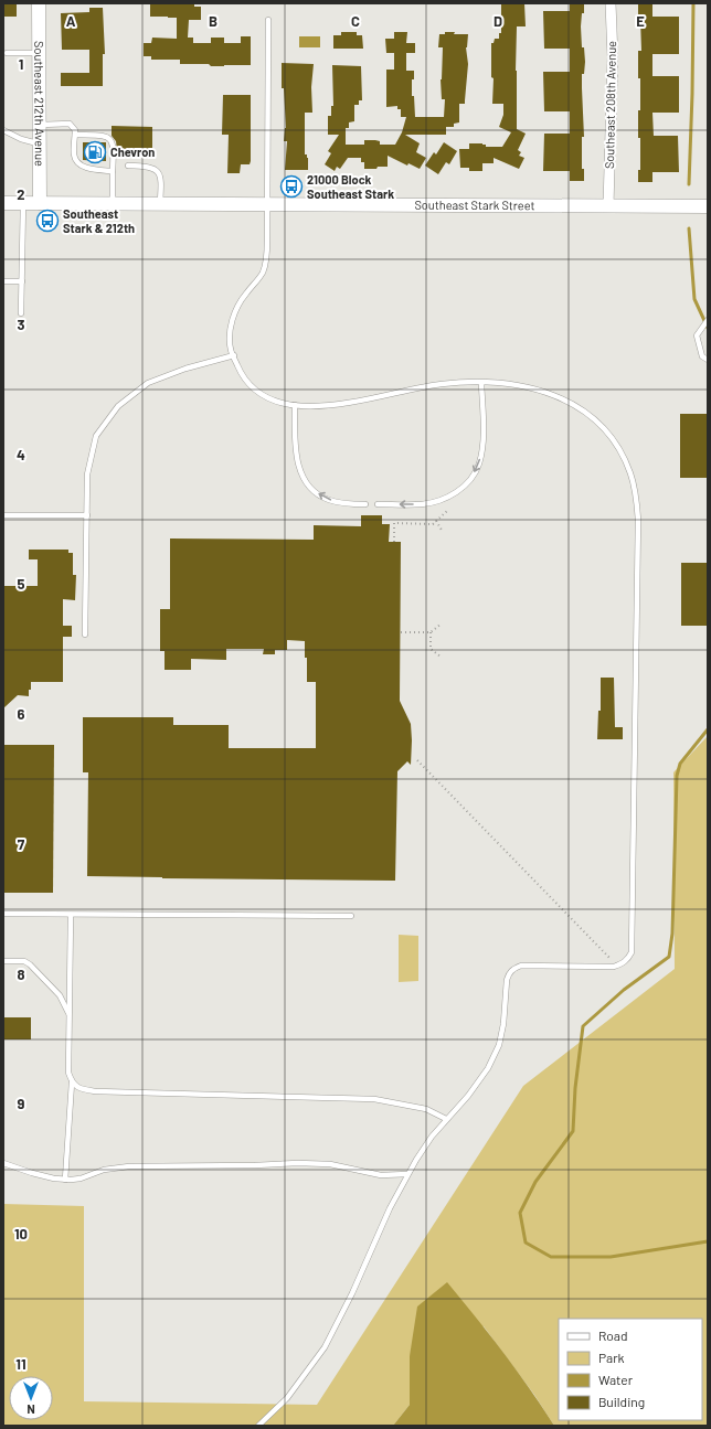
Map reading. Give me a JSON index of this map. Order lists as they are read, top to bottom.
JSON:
{
  "streets": {
    "main road": ["Southeast 212th Avenue", "Southeast Stark Street"],
    "street": ["Southeast 208th Avenue"]
  },
  "crossings": [
    ["Southeast 212th Avenue", "Southeast Stark Street"],
    ["Southeast 208th Avenue", "Southeast Stark Street"]
  ],
  "places": {
    "fuel station": ["Chevron"],
    "bus stop": ["21000 Block Southeast Stark", "Southeast Stark & 212th"]
  },
  "legend": [
    "Road",
    "Park",
    "Water",
    "Building"
  ],
  "north": "bottom",
  "grid": {
    "columns": [
      "A",
      "B",
      "C",
      "D",
      "E"
    ],
    "rows": [
      "1",
      "2",
      "3",
      "4",
      "5",
      "6",
      "7",
      "8",
      "9",
      "10",
      "11"
    ]
  }
}
